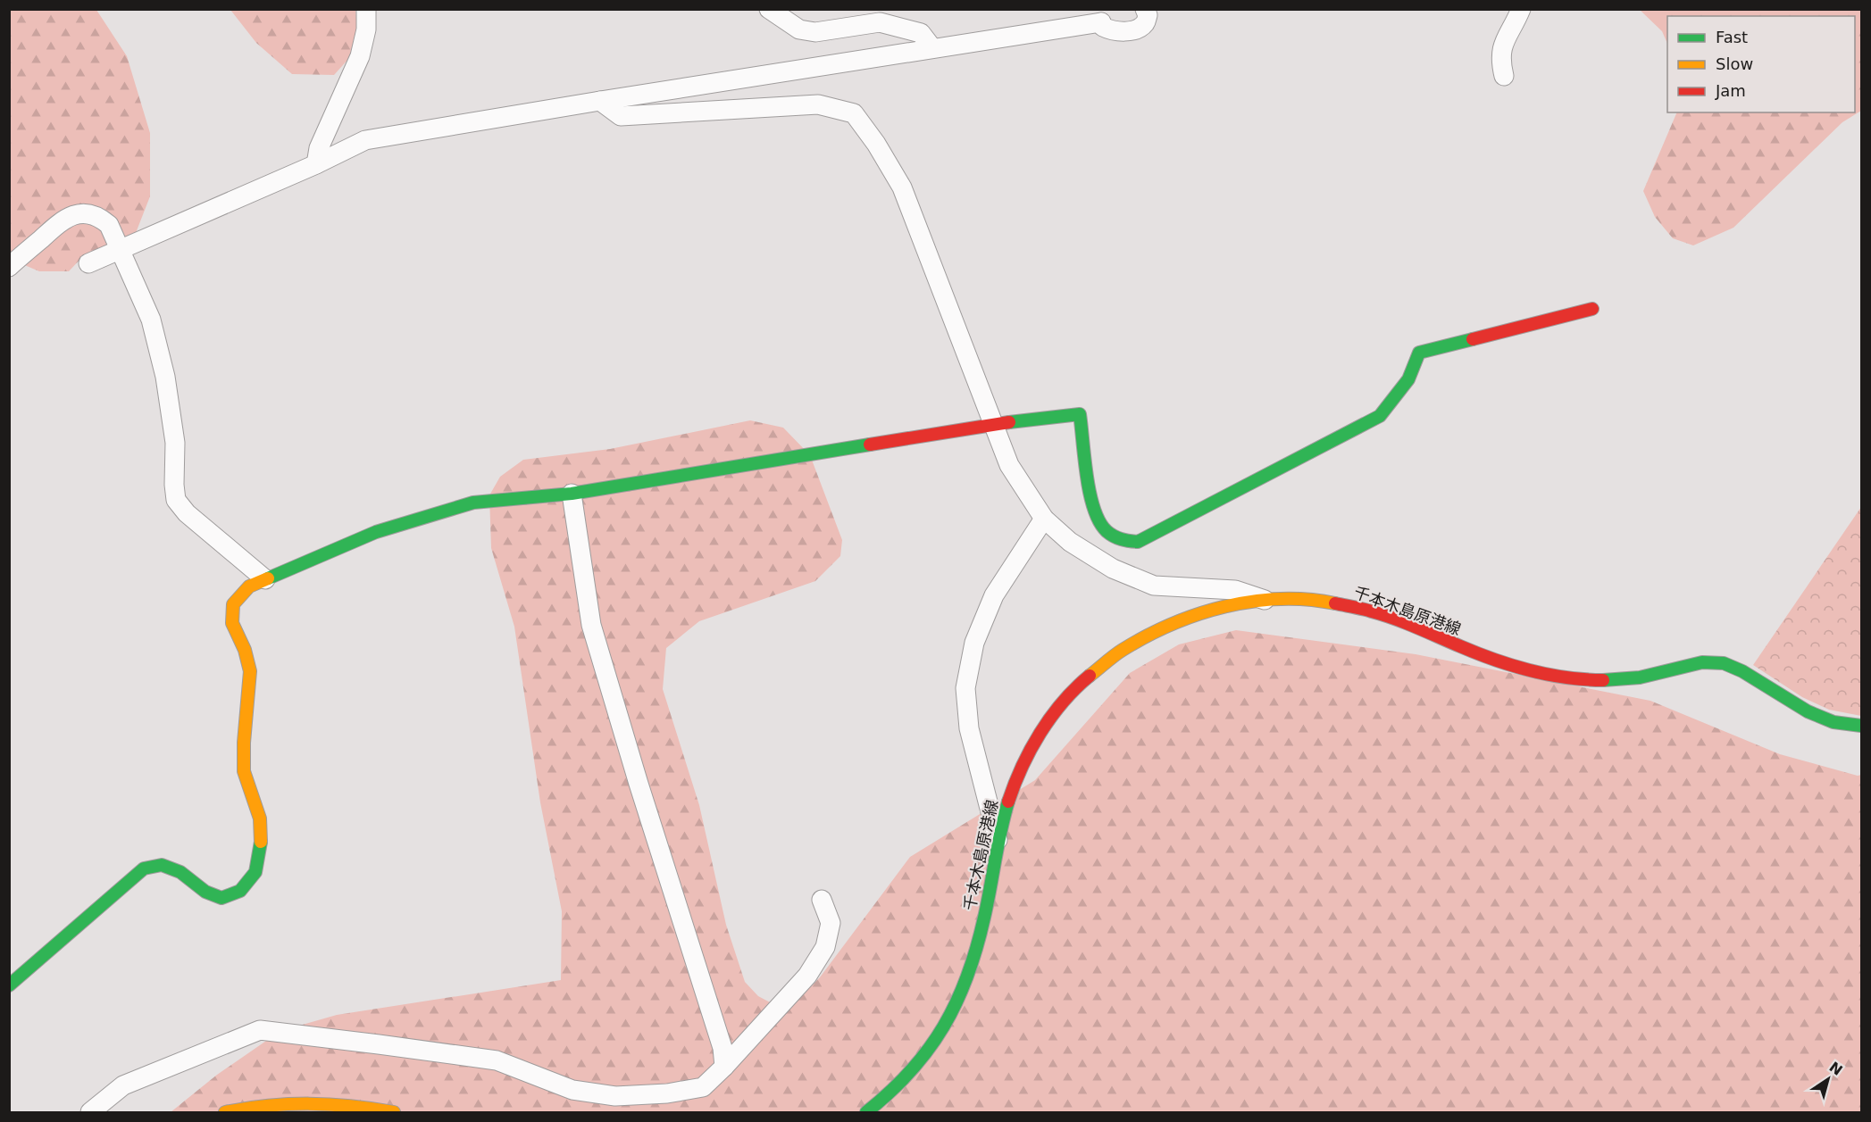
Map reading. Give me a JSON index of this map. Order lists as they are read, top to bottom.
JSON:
{
  "streets": {
    "street": ["千本木島原港線"]
  },
  "legend": ["Fast", "Slow", "Jam"],
  "north": "top right"
}
